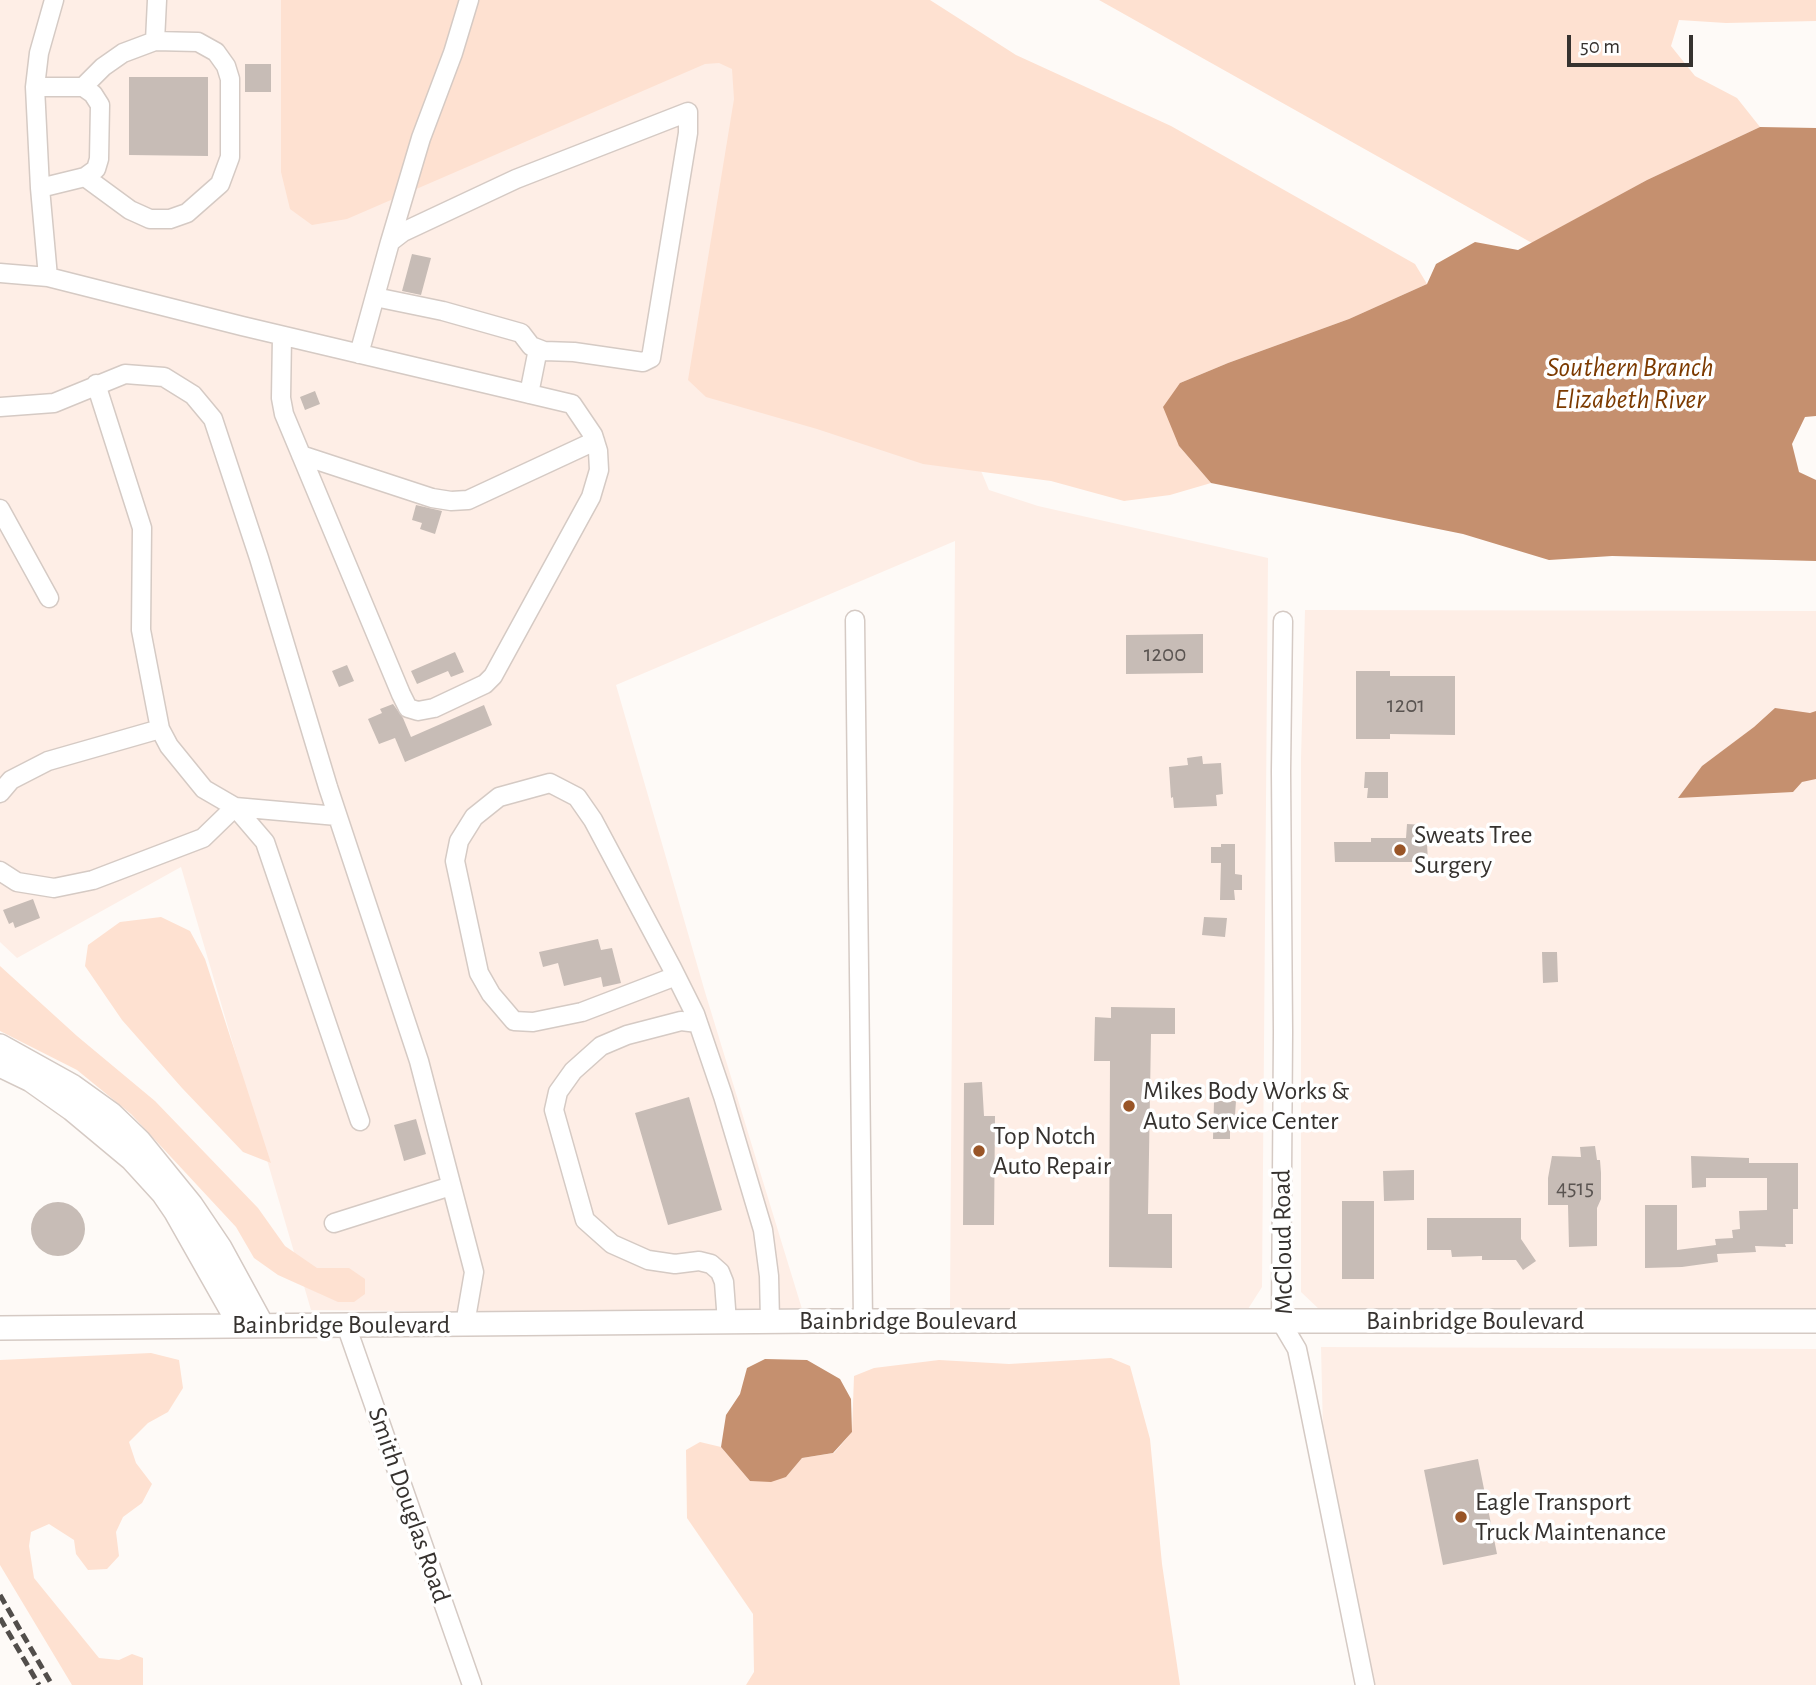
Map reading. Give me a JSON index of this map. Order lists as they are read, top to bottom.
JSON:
{
  "streets": {
    "main road": ["Bainbridge Boulevard"],
    "street": ["McCloud Road", "Smith Douglas Road"]
  },
  "crossings": [
    ["McCloud Road", "Bainbridge Boulevard"],
    ["Bainbridge Boulevard", "Smith Douglas Road"]
  ],
  "water": ["Southern Branch Elizabeth River"],
  "places": [
    "Sweats Tree Surgery",
    "Mikes Body Works & Auto Service Center",
    "Top Notch Auto Repair",
    "Eagle Transport Truck Maintenance"
  ],
  "house_numbers": ["1200", "1201", "4515"],
  "scale_bar": "50 m"
}
